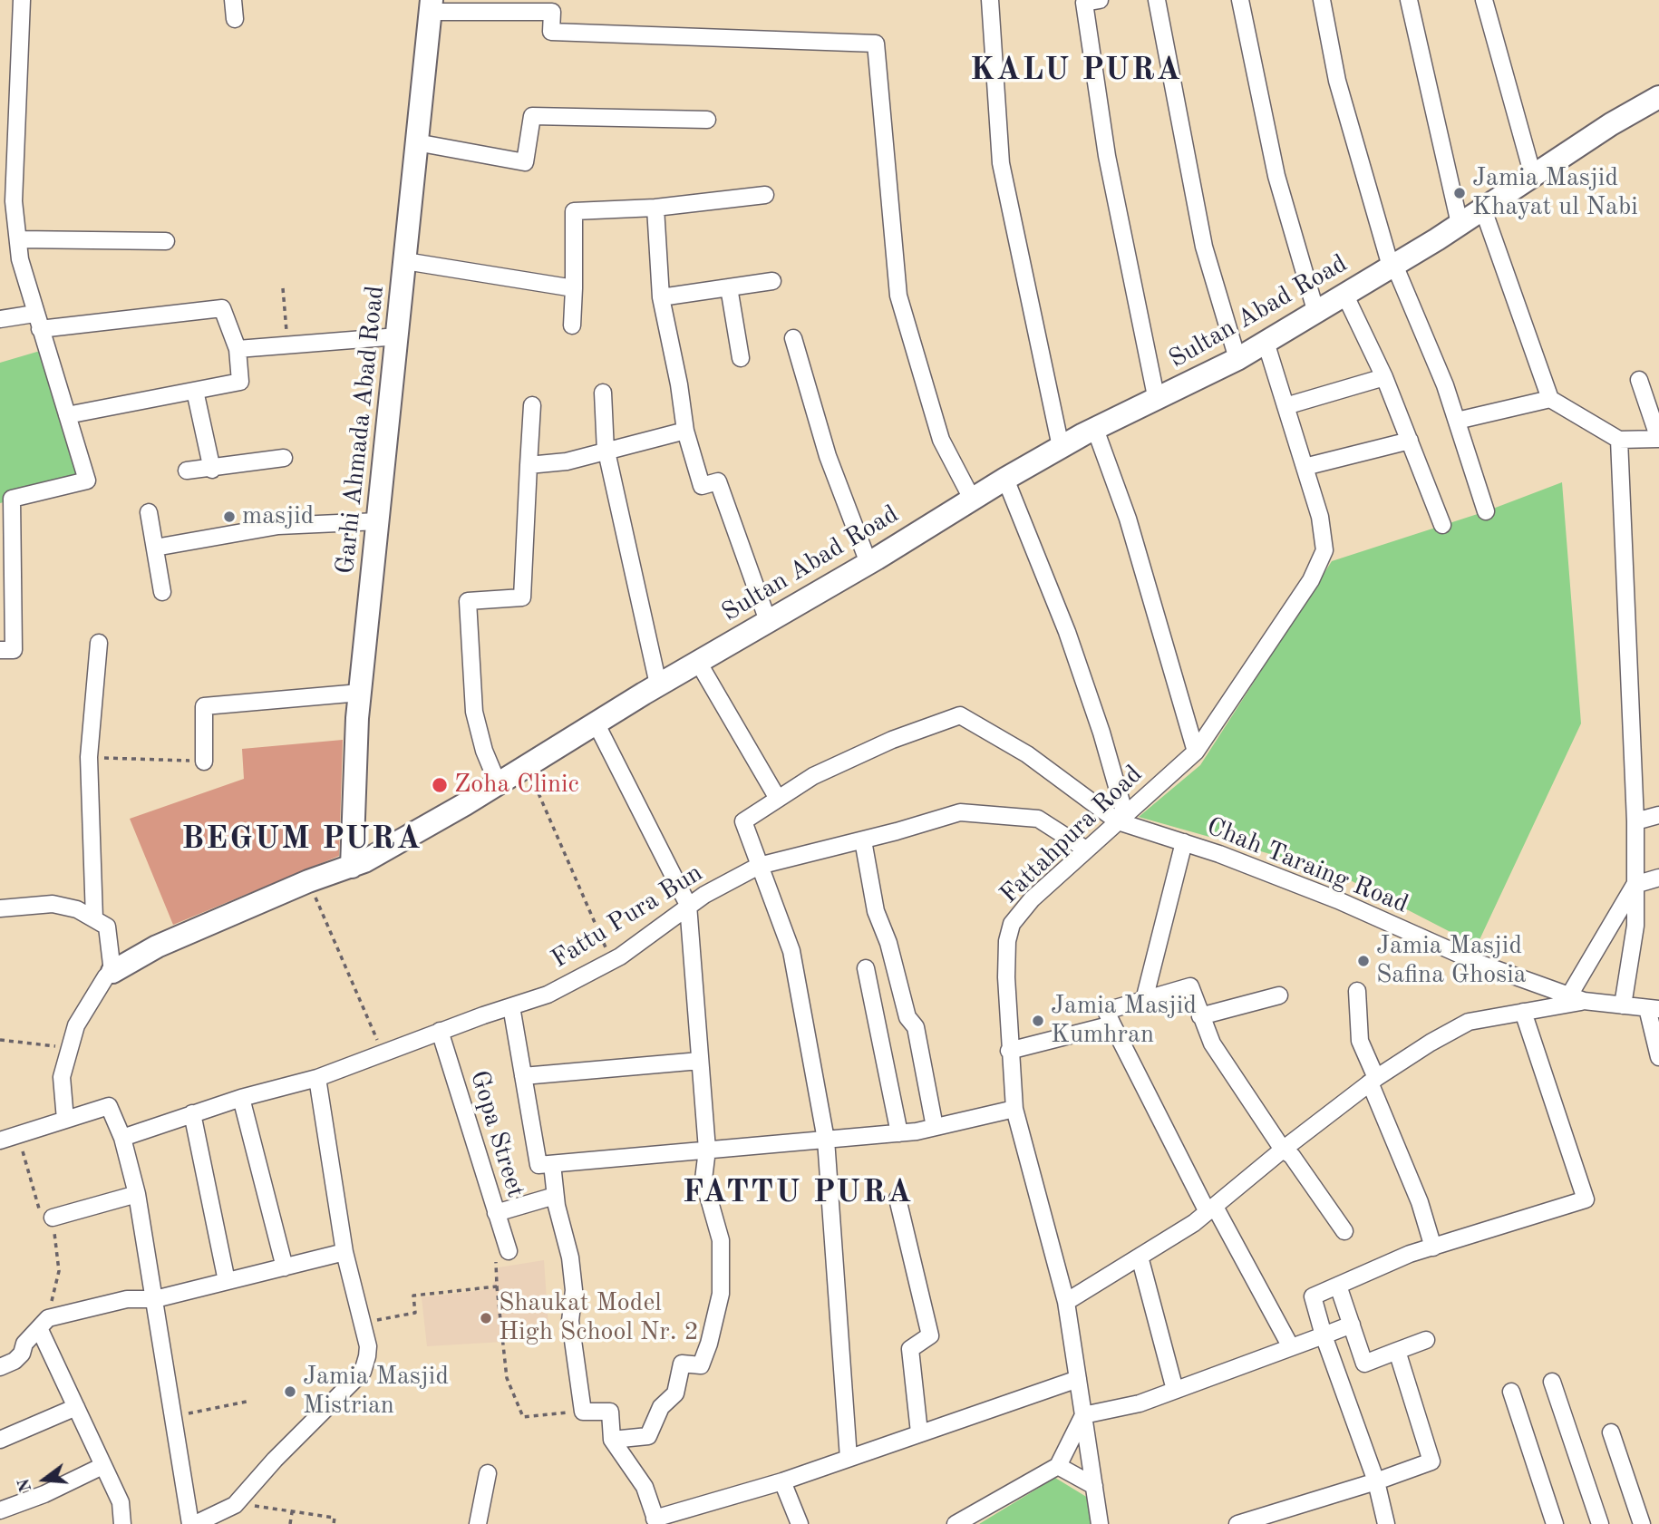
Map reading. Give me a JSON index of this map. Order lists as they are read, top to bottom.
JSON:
{
  "streets": {
    "street": [
      "Sultan Abad Road",
      "Garhi Ahmada Abad Road",
      "Fattahpura Road",
      "Chah Taraing Road",
      "Fattu Pura Bun",
      "Gopa Street"
    ]
  },
  "crossings": [
    ["Sultan Abad Road", "Garhi Ahmada Abad Road"],
    ["Sultan Abad Road", "Fattahpura Road"],
    ["Fattahpura Road", "Chah Taraing Road"],
    ["Fattahpura Road", "Fattu Pura Bun"],
    ["Fattu Pura Bun", "Gopa Street"]
  ],
  "districts": ["KALU PURA", "BEGUM PURA", "FATTU PURA"],
  "places": [
    "Jamia Masjid Khayat ul Nabi",
    "masjid",
    "Zoha Clinic",
    "Jamia Masjid Safina Ghosia",
    "Jamia Masjid Kumhran",
    "Shaukat Model High School Nr. 2",
    "Jamia Masjid Mistrian"
  ],
  "north": "left"
}
